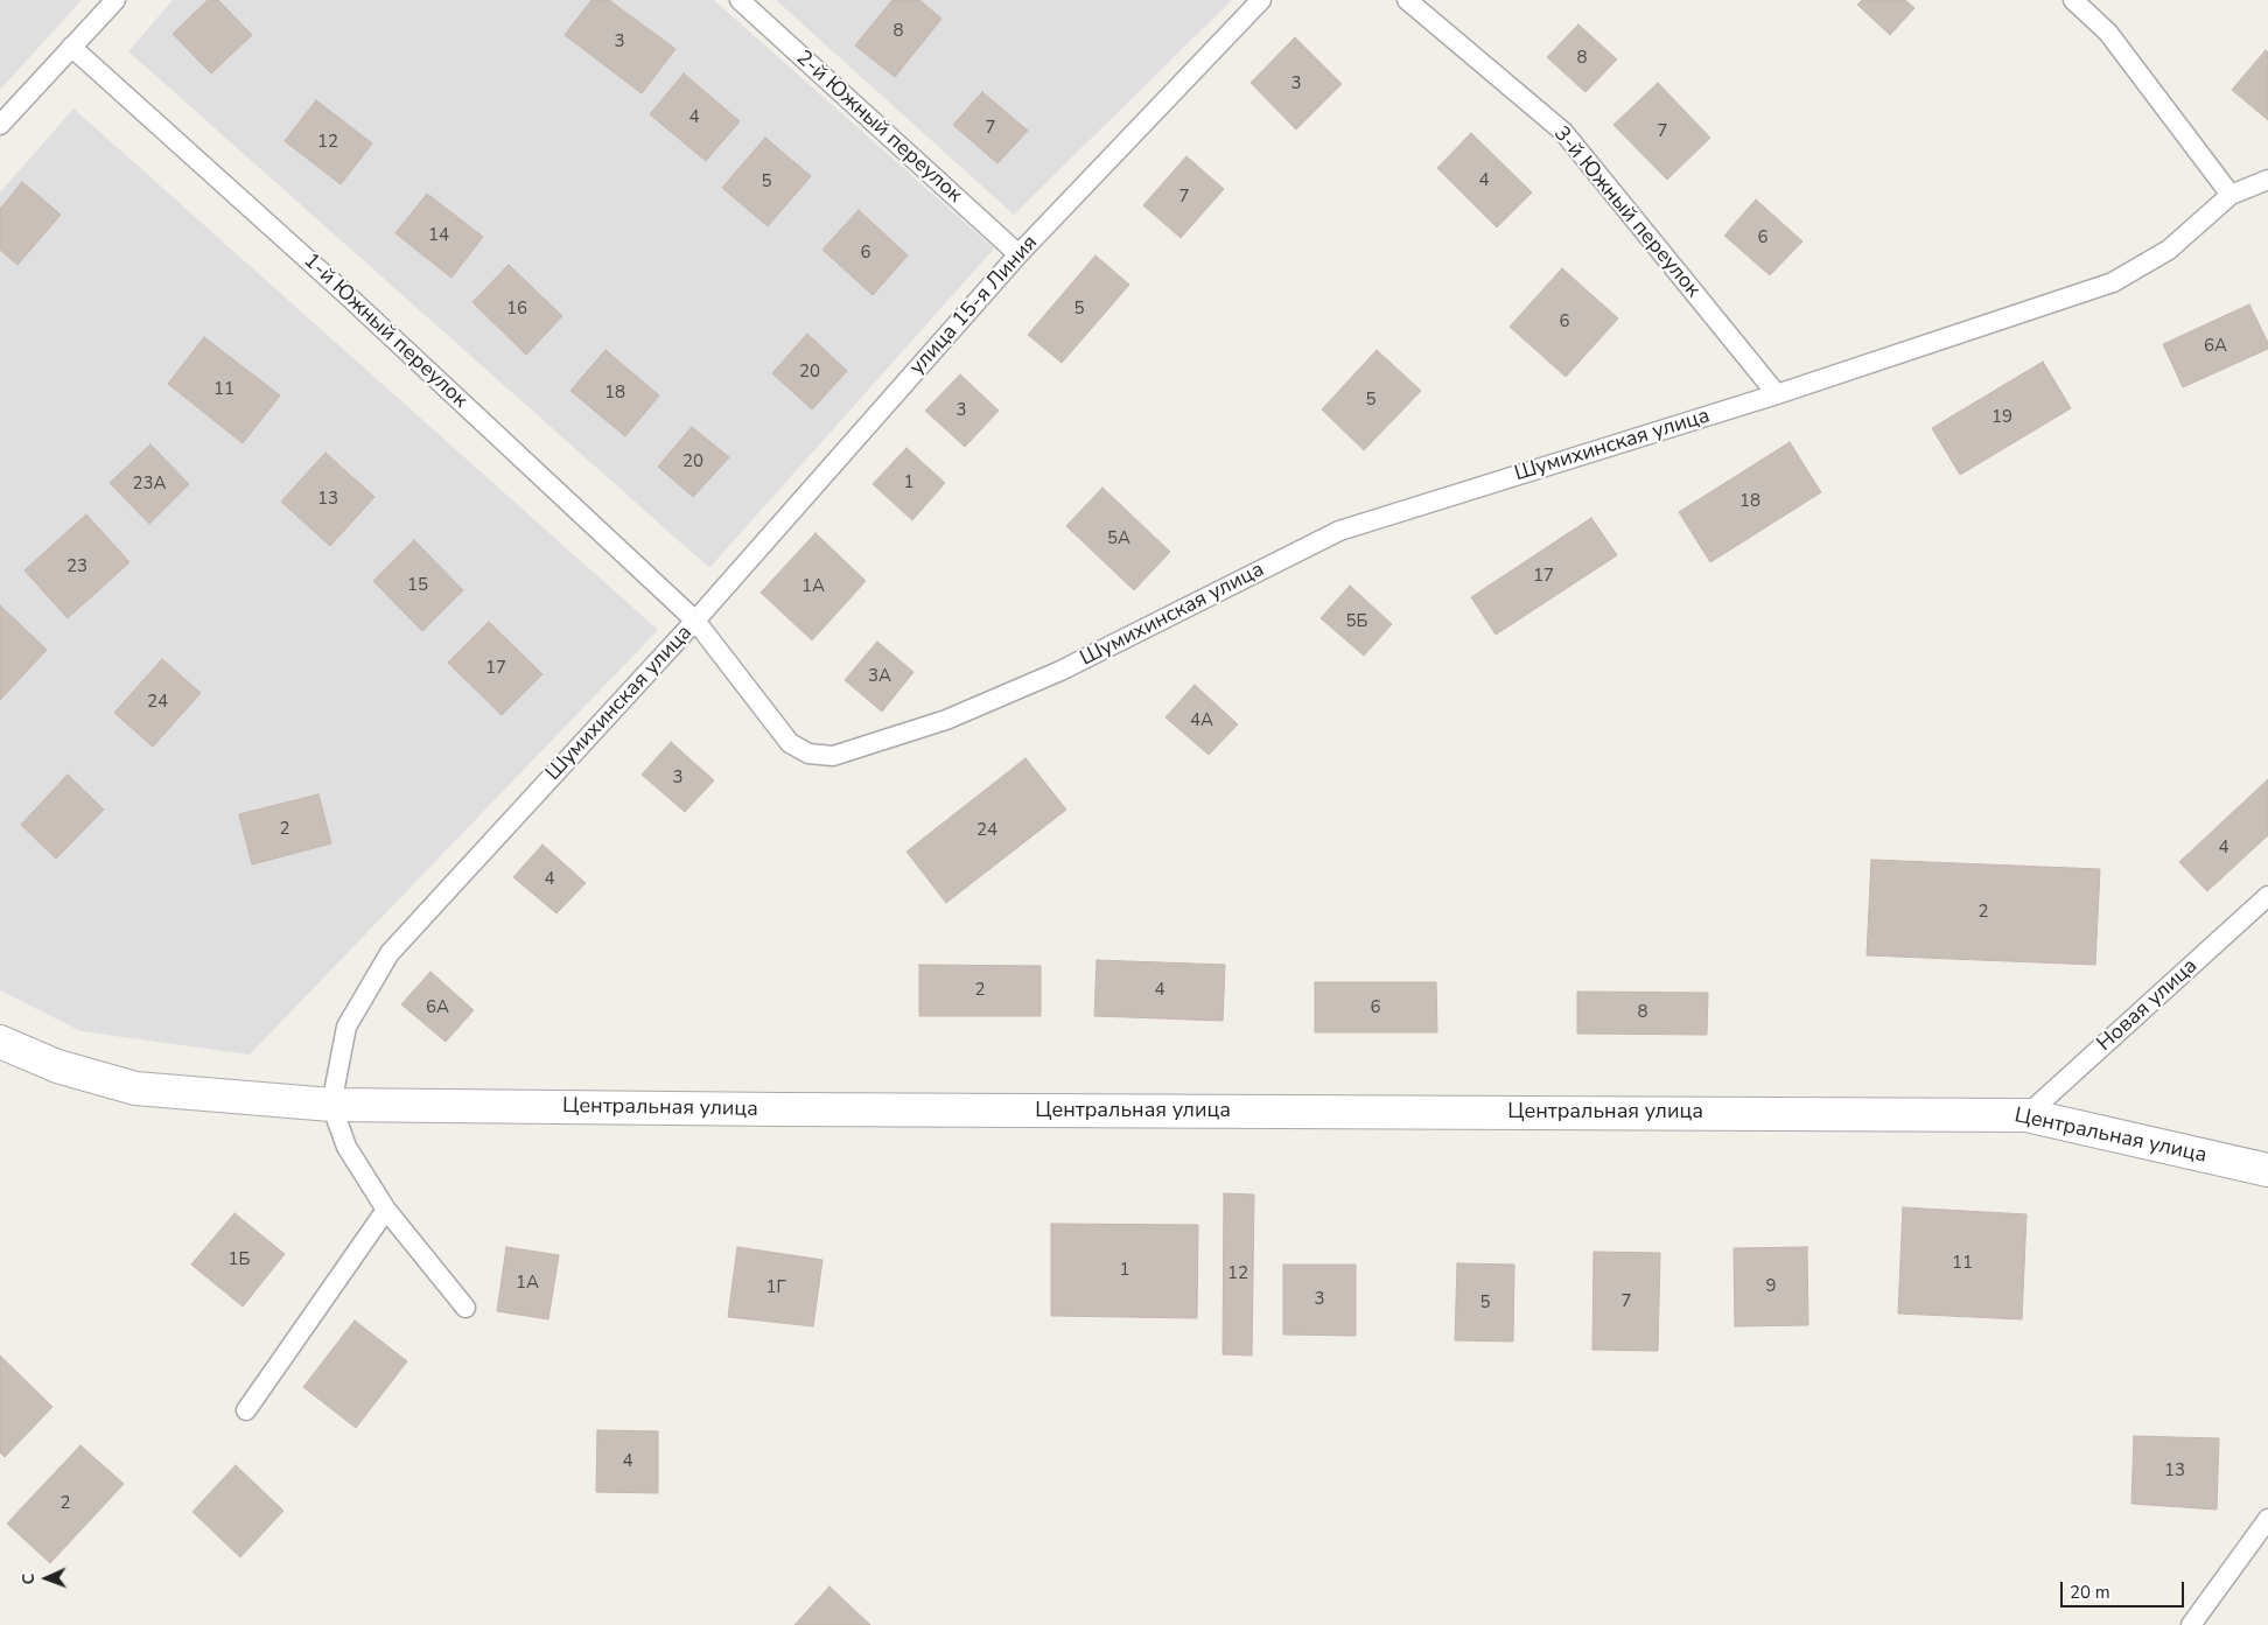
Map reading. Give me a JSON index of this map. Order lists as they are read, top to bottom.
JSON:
{
  "streets": {
    "street": ["Центральная улица"],
    "lane": [
      "2-й Южный переулок",
      "3-й Южный переулок",
      "улица 15-я Линия",
      "1-й Южный переулок",
      "Шумихинская улица",
      "Новая улица"
    ]
  },
  "crossings": [
    ["2-й Южный переулок", "улица 15-я Линия"],
    ["3-й Южный переулок", "Шумихинская улица"],
    ["улица 15-я Линия", "1-й Южный переулок"],
    ["улица 15-я Линия", "Шумихинская улица"],
    ["1-й Южный переулок", "Шумихинская улица"],
    ["Шумихинская улица", "Центральная улица"],
    ["Новая улица", "Центральная улица"]
  ],
  "house_numbers": [
    "8",
    "3",
    "8",
    "3",
    "4",
    "7",
    "7",
    "12",
    "4",
    "5",
    "7",
    "14",
    "6",
    "6",
    "16",
    "5",
    "6",
    "6А",
    "20",
    "11",
    "18",
    "5",
    "3",
    "19",
    "20",
    "1",
    "23А",
    "13",
    "18",
    "5А",
    "23",
    "17",
    "15",
    "1А",
    "5Б",
    "17",
    "3А",
    "24",
    "4А",
    "3",
    "2",
    "24",
    "4",
    "4",
    "2",
    "2",
    "4",
    "6А",
    "6",
    "8",
    "1Б",
    "11",
    "1",
    "12",
    "1А",
    "9",
    "1Г",
    "3",
    "7",
    "5",
    "4",
    "13",
    "2"
  ],
  "scale_bar": "20 m",
  "north": "left"
}
